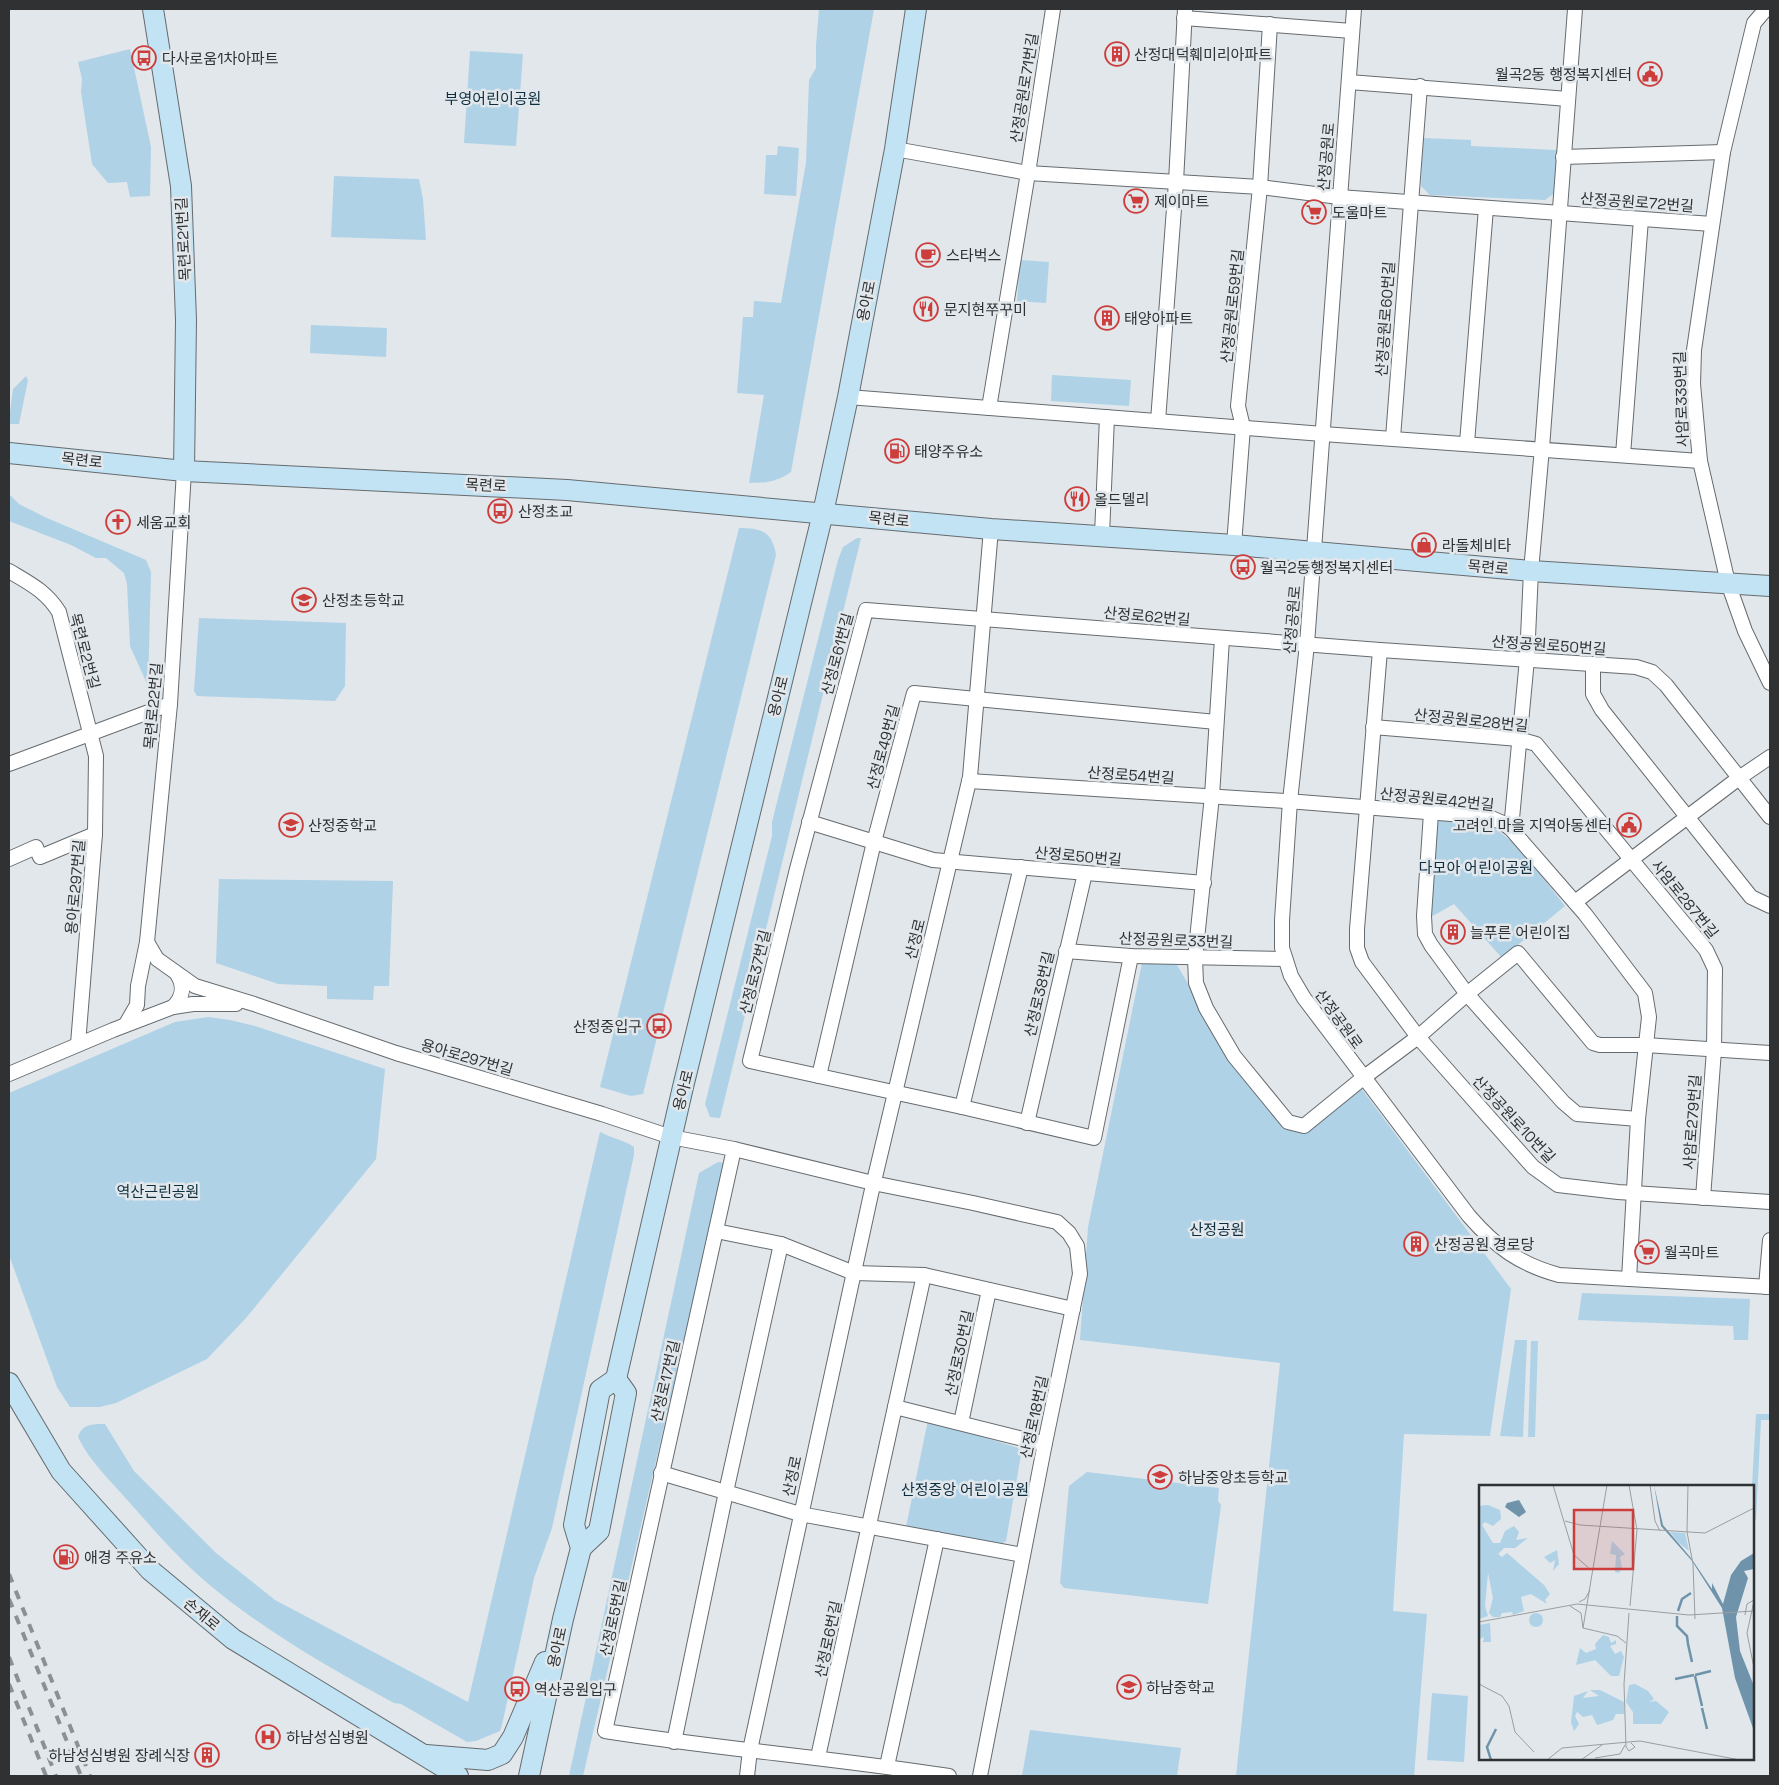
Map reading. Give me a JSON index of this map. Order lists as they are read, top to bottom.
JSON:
{
  "streets": {
    "main road": [
      "목련로21번길",
      "용아로",
      "목련로",
      "손재로"
    ],
    "street": [
      "산정공원로71번길",
      "산정공원로",
      "산정공원로72번길",
      "산정공원로59번길",
      "산정공원로60번길",
      "사암로339번길",
      "산정로62번길",
      "산정공원로50번길",
      "목련로2번길",
      "산정로61번길",
      "목련로22번길",
      "산정공원로28번길",
      "산정로49번길",
      "산정로54번길",
      "산정공원로42번길",
      "산정로50번길",
      "용아로297번길",
      "사암로287번길",
      "산정로",
      "산정공원로33번길",
      "산정로37번길",
      "산정로38번길",
      "산정공원로10번길",
      "사암로279번길",
      "산정로30번길",
      "산정로17번길",
      "산정로18번길",
      "산정로5번길",
      "산정로6번길"
    ]
  },
  "crossings": [
    ["산정공원로", "산정공원로72번길"],
    ["산정공원로", "목련로"],
    ["산정공원로", "산정로62번길"],
    ["산정공원로", "산정공원로50번길"],
    ["산정공원로", "산정로54번길"],
    ["산정공원로", "산정공원로42번길"],
    ["산정공원로", "산정공원로33번길"],
    ["산정공원로72번길", "산정공원로60번길"],
    ["산정공원로72번길", "사암로339번길"],
    ["목련로21번길", "목련로"],
    ["목련로21번길", "목련로22번길"],
    ["용아로", "목련로"],
    ["용아로", "용아로297번길"],
    ["산정공원로59번길", "목련로"],
    ["사암로339번길", "목련로"],
    ["목련로", "목련로22번길"],
    ["목련로", "산정로"],
    ["산정로62번길", "산정공원로50번길"],
    ["산정로62번길", "산정로61번길"],
    ["산정로62번길", "산정로"],
    ["목련로2번길", "용아로297번길"],
    ["산정로61번길", "산정로"],
    ["산정로61번길", "산정로37번길"],
    ["목련로22번길", "용아로297번길"],
    ["산정공원로28번길", "사암로287번길"],
    ["산정로49번길", "산정로"],
    ["산정로54번길", "산정공원로42번길"],
    ["산정로54번길", "산정로"],
    ["산정로50번길", "산정로"],
    ["산정로50번길", "산정로38번길"],
    ["사암로287번길", "사암로279번길"],
    ["산정로", "산정로37번길"],
    ["산정로", "산정로18번길"],
    ["산정로", "산정로5번길"],
    ["산정공원로33번길", "산정로38번길"],
    ["산정로17번길", "산정로5번길"]
  ],
  "parks": [
    "부영어린이공원",
    "다모아 어린이공원",
    "역산근린공원",
    "산정공원",
    "산정중앙 어린이공원"
  ],
  "places": {
    "building": [
      "산정대덕훼미리아파트",
      "태양아파트",
      "늘푸른 어린이집",
      "산정공원 경로당",
      "하남성심병원 장례식장"
    ],
    "bus stop": [
      "다사로움1차아파트",
      "산정초교",
      "월곡2동행정복지센터",
      "산정중입구",
      "역산공원입구"
    ],
    "public building": ["월곡2동 행정복지센터", "고려인 마을 지역아동센터"],
    "supermarket": ["제이마트", "도울마트", "월곡마트"],
    "cafe": ["스타벅스"],
    "restaurant": ["문지현쭈꾸미", "올드델리"],
    "fuel station": ["태양주유소", "애경 주유소"],
    "church": ["세움교회"],
    "shop": ["라돌체비타"],
    "school or university": [
      "산정초등학교",
      "산정중학교",
      "하남중앙초등학교",
      "하남중학교"
    ],
    "hospital": ["하남성심병원"]
  }
}
